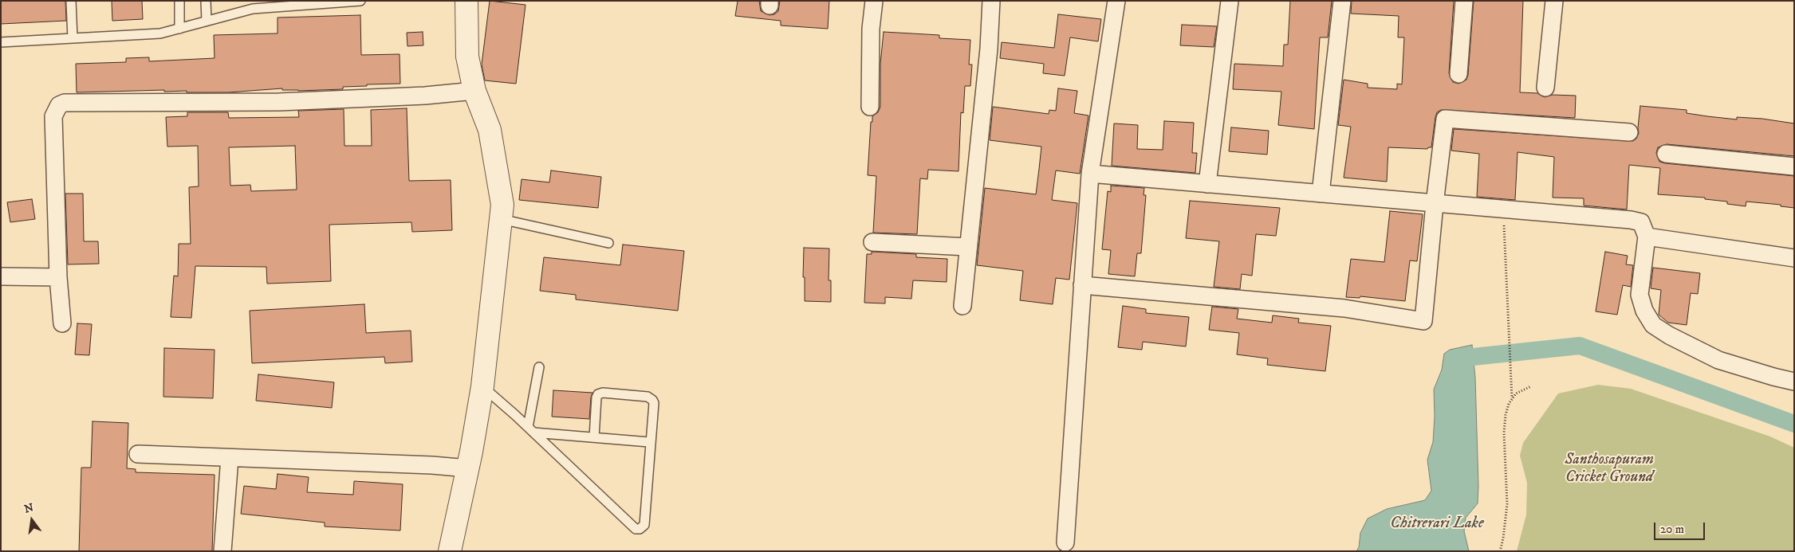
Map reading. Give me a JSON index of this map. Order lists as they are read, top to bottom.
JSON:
{
  "water": ["Chitrerari Lake"],
  "parks": ["Santhosapuram Cricket Ground"],
  "scale_bar": "20 m",
  "north": "top"
}
